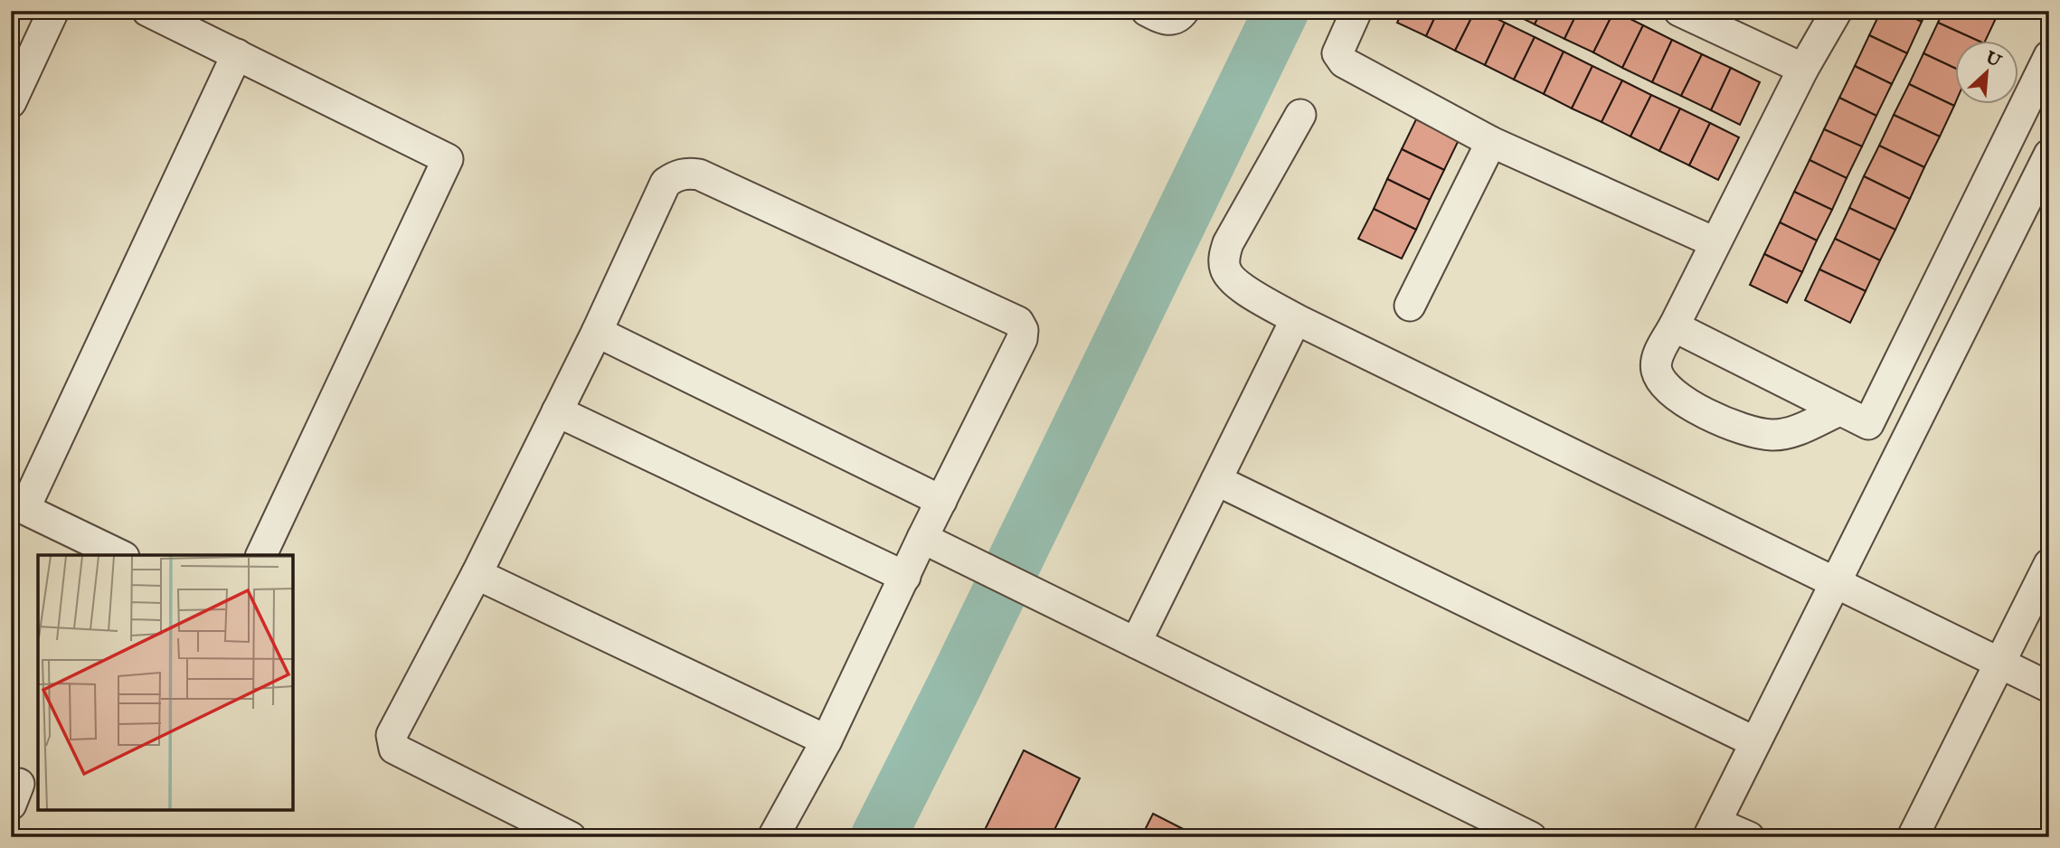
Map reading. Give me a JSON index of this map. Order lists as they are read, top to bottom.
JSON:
{
  "north": "top right"
}
